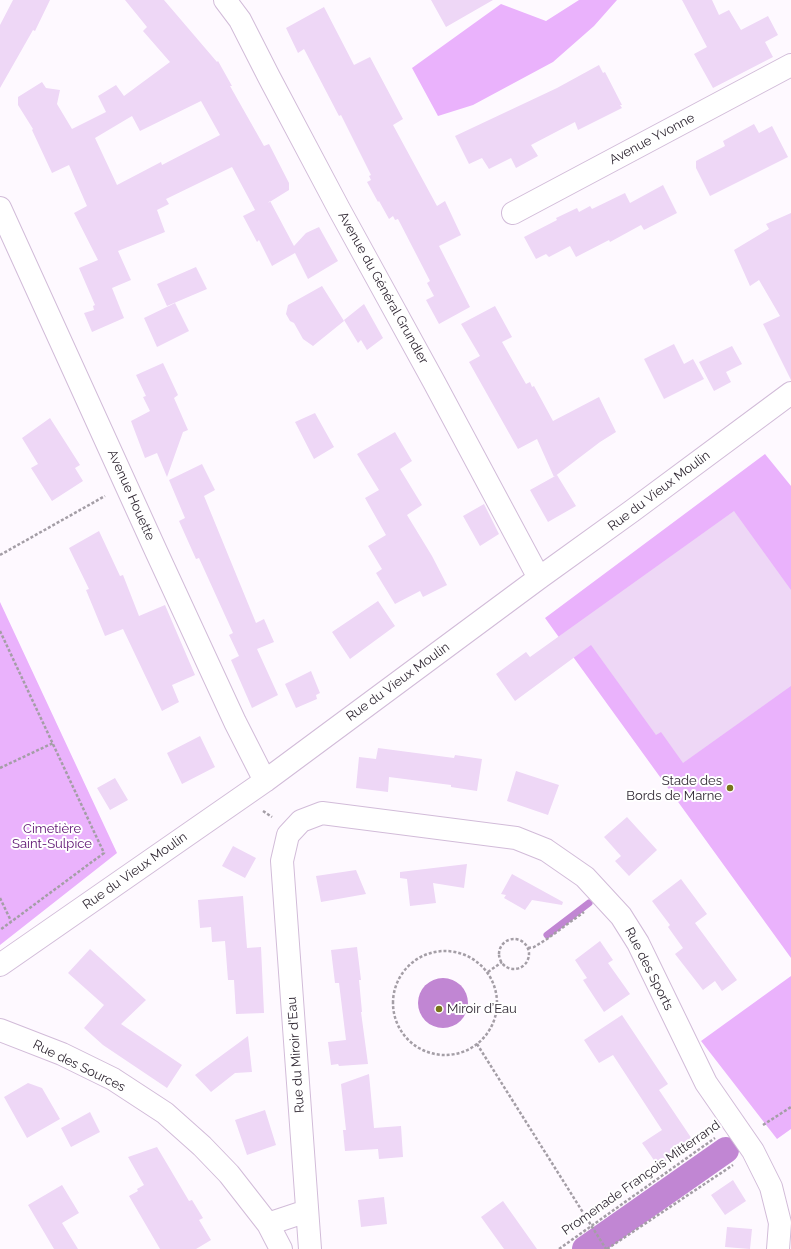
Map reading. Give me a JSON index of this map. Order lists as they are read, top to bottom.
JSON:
{
  "streets": {
    "street": [
      "Avenue Yvonne",
      "Avenue du Général Grundler",
      "Rue du Vieux Moulin",
      "Avenue Houette",
      "Rue des Sports",
      "Rue du Miroir d'Eau",
      "Rue des Sources"
    ],
    "path": ["Promenade François Mitterrand"]
  },
  "crossings": [
    ["Avenue du Général Grundler", "Rue du Vieux Moulin"],
    ["Rue du Vieux Moulin", "Avenue Houette"],
    ["Rue des Sports", "Rue du Miroir d'Eau"],
    ["Rue des Sports", "Promenade François Mitterrand"]
  ],
  "parks": ["Cimetière Saint-Sulpice"],
  "places": ["Stade des Bords de Marne", "Miroir d’Eau"]
}
